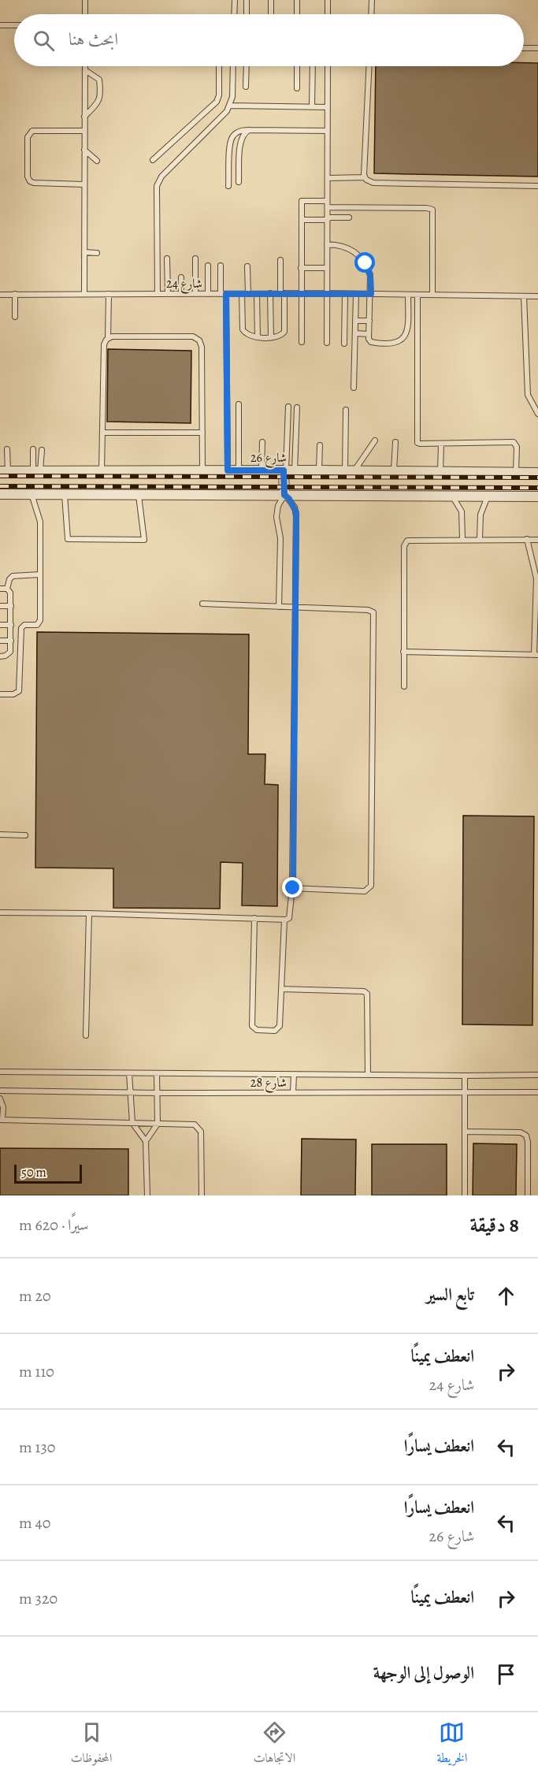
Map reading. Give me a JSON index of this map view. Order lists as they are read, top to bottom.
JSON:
{
  "streets": {
    "street": ["شارع 26"],
    "lane": ["شارع 24", "شارع 28"]
  },
  "scale_bar": "50 m",
  "page": {
    "search": "ابحث هنا",
    "scale": "50 m",
    "heading": ["8 دقيقة", "سيرًا · 620 m"],
    "list": [
      ["تابع السير", "20 m"],
      ["انعطف يمينًا", "شارع 24", "110 m"],
      ["انعطف يسارًا", "130 m"],
      ["انعطف يسارًا", "شارع 26", "40 m"],
      ["انعطف يمينًا", "320 m"],
      "الوصول إلى الوجهة"
    ],
    "nav": ["الخريطة", "الاتجاهات", "المحفوظات"]
  }
}
